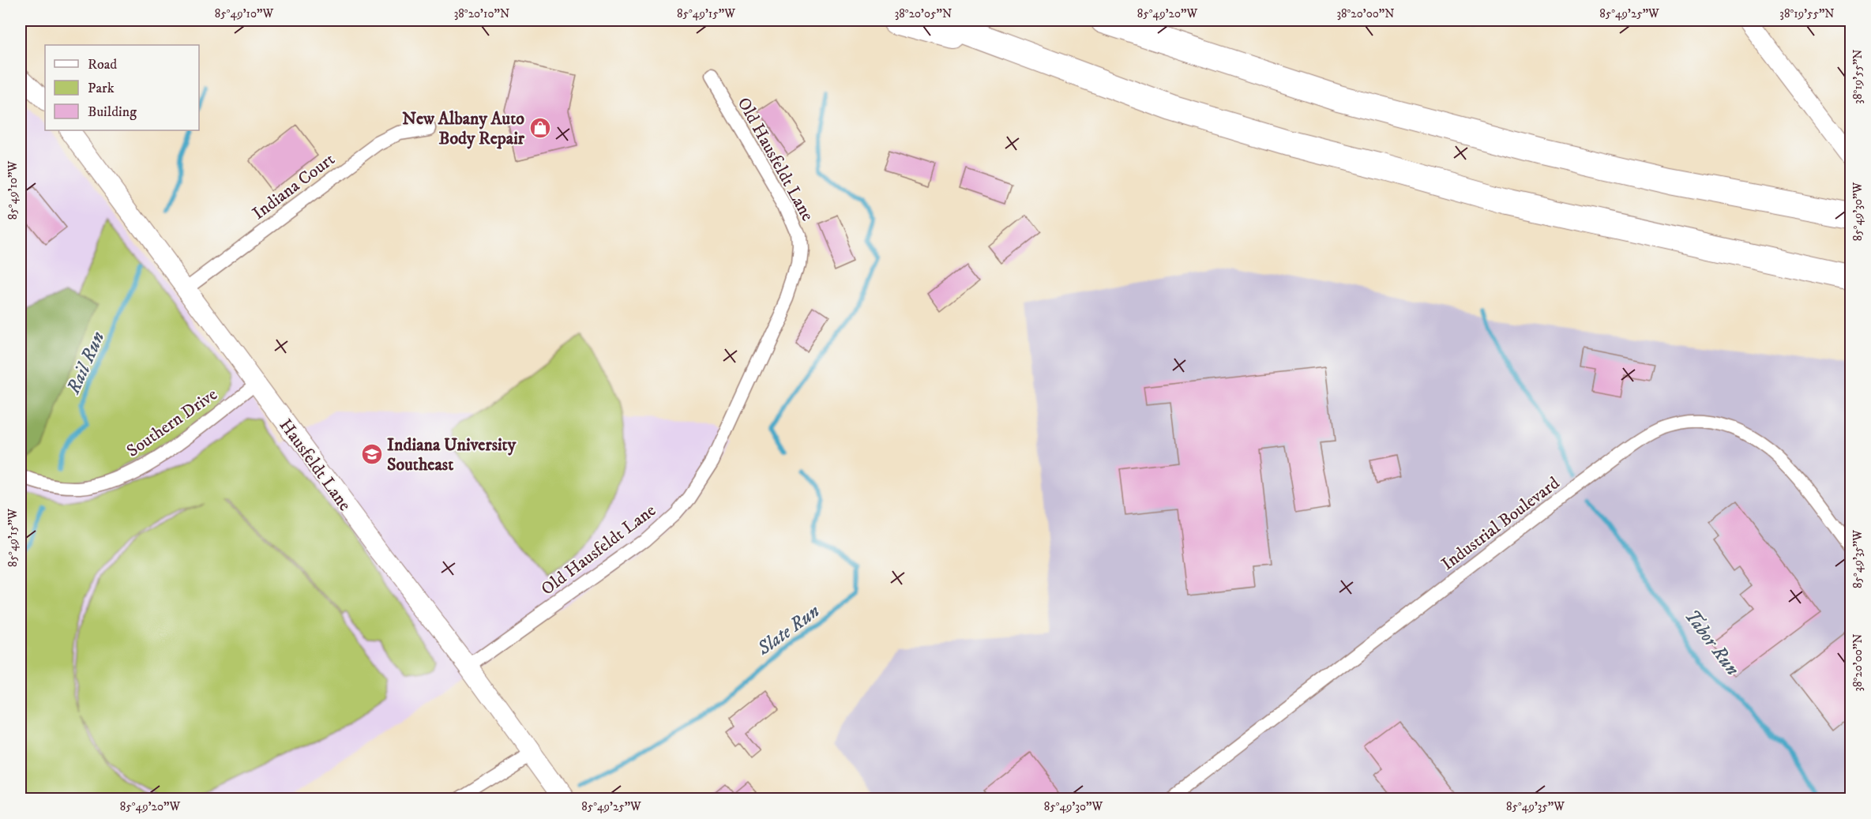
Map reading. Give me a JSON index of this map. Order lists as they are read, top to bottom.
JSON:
{
  "streets": {
    "street": [
      "Old Hausfeldt Lane",
      "Indiana Court",
      "Southern Drive",
      "Hausfeldt Lane",
      "Industrial Boulevard"
    ]
  },
  "crossings": [
    ["Old Hausfeldt Lane", "Hausfeldt Lane"],
    ["Indiana Court", "Hausfeldt Lane"],
    ["Southern Drive", "Hausfeldt Lane"]
  ],
  "water": ["Rail Run", "Slate Run", "Tabor Run"],
  "places": {
    "shop": ["New Albany Auto Body Repair"],
    "school or university": ["Indiana University Southeast"]
  },
  "legend": ["Road", "Park", "Building"],
  "coordinates": [
    "85°49'10\"W",
    "38°20'10\"N",
    "85°49'15\"W",
    "38°20'05\"N",
    "85°49'20\"W",
    "38°20'00\"N",
    "85°49'25\"W",
    "38°19'55\"N",
    "85°49'30\"W",
    "85°49'35\"W"
  ]
}
